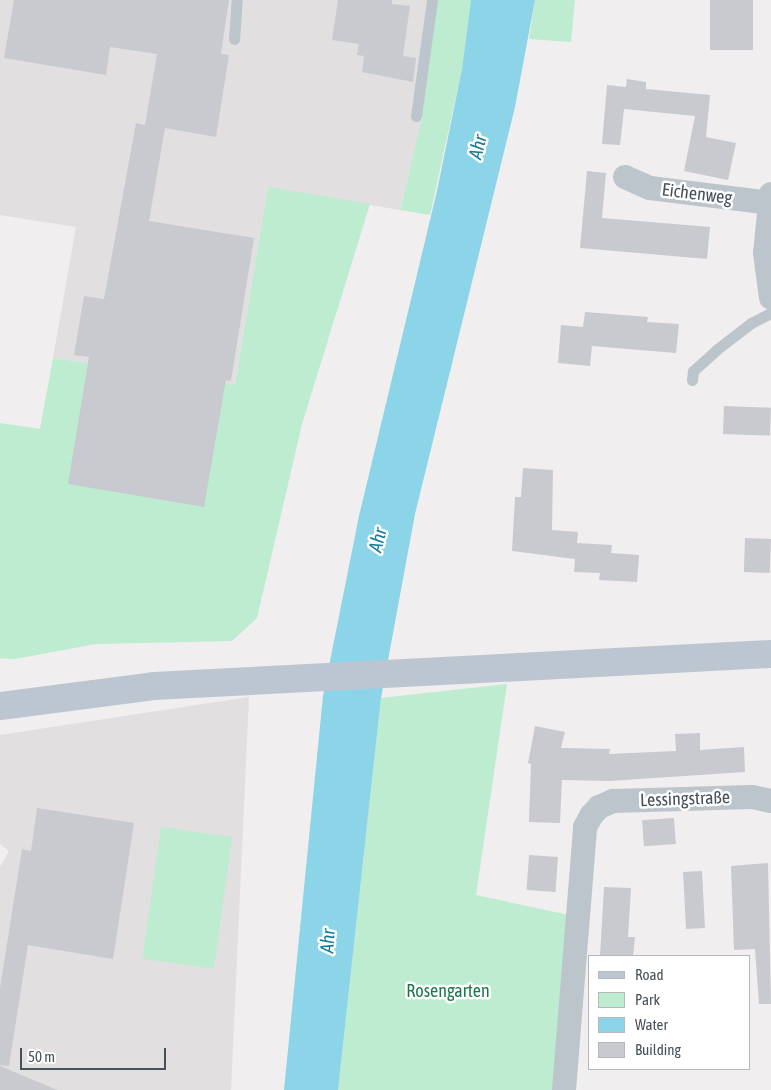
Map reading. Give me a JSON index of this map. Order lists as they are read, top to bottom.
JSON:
{
  "streets": {
    "street": ["Eichenweg", "Lessingstraße"]
  },
  "water": ["Ahr"],
  "parks": ["Rosengarten"],
  "legend": [
    "Road",
    "Park",
    "Water",
    "Building"
  ],
  "scale_bar": "50 m"
}
